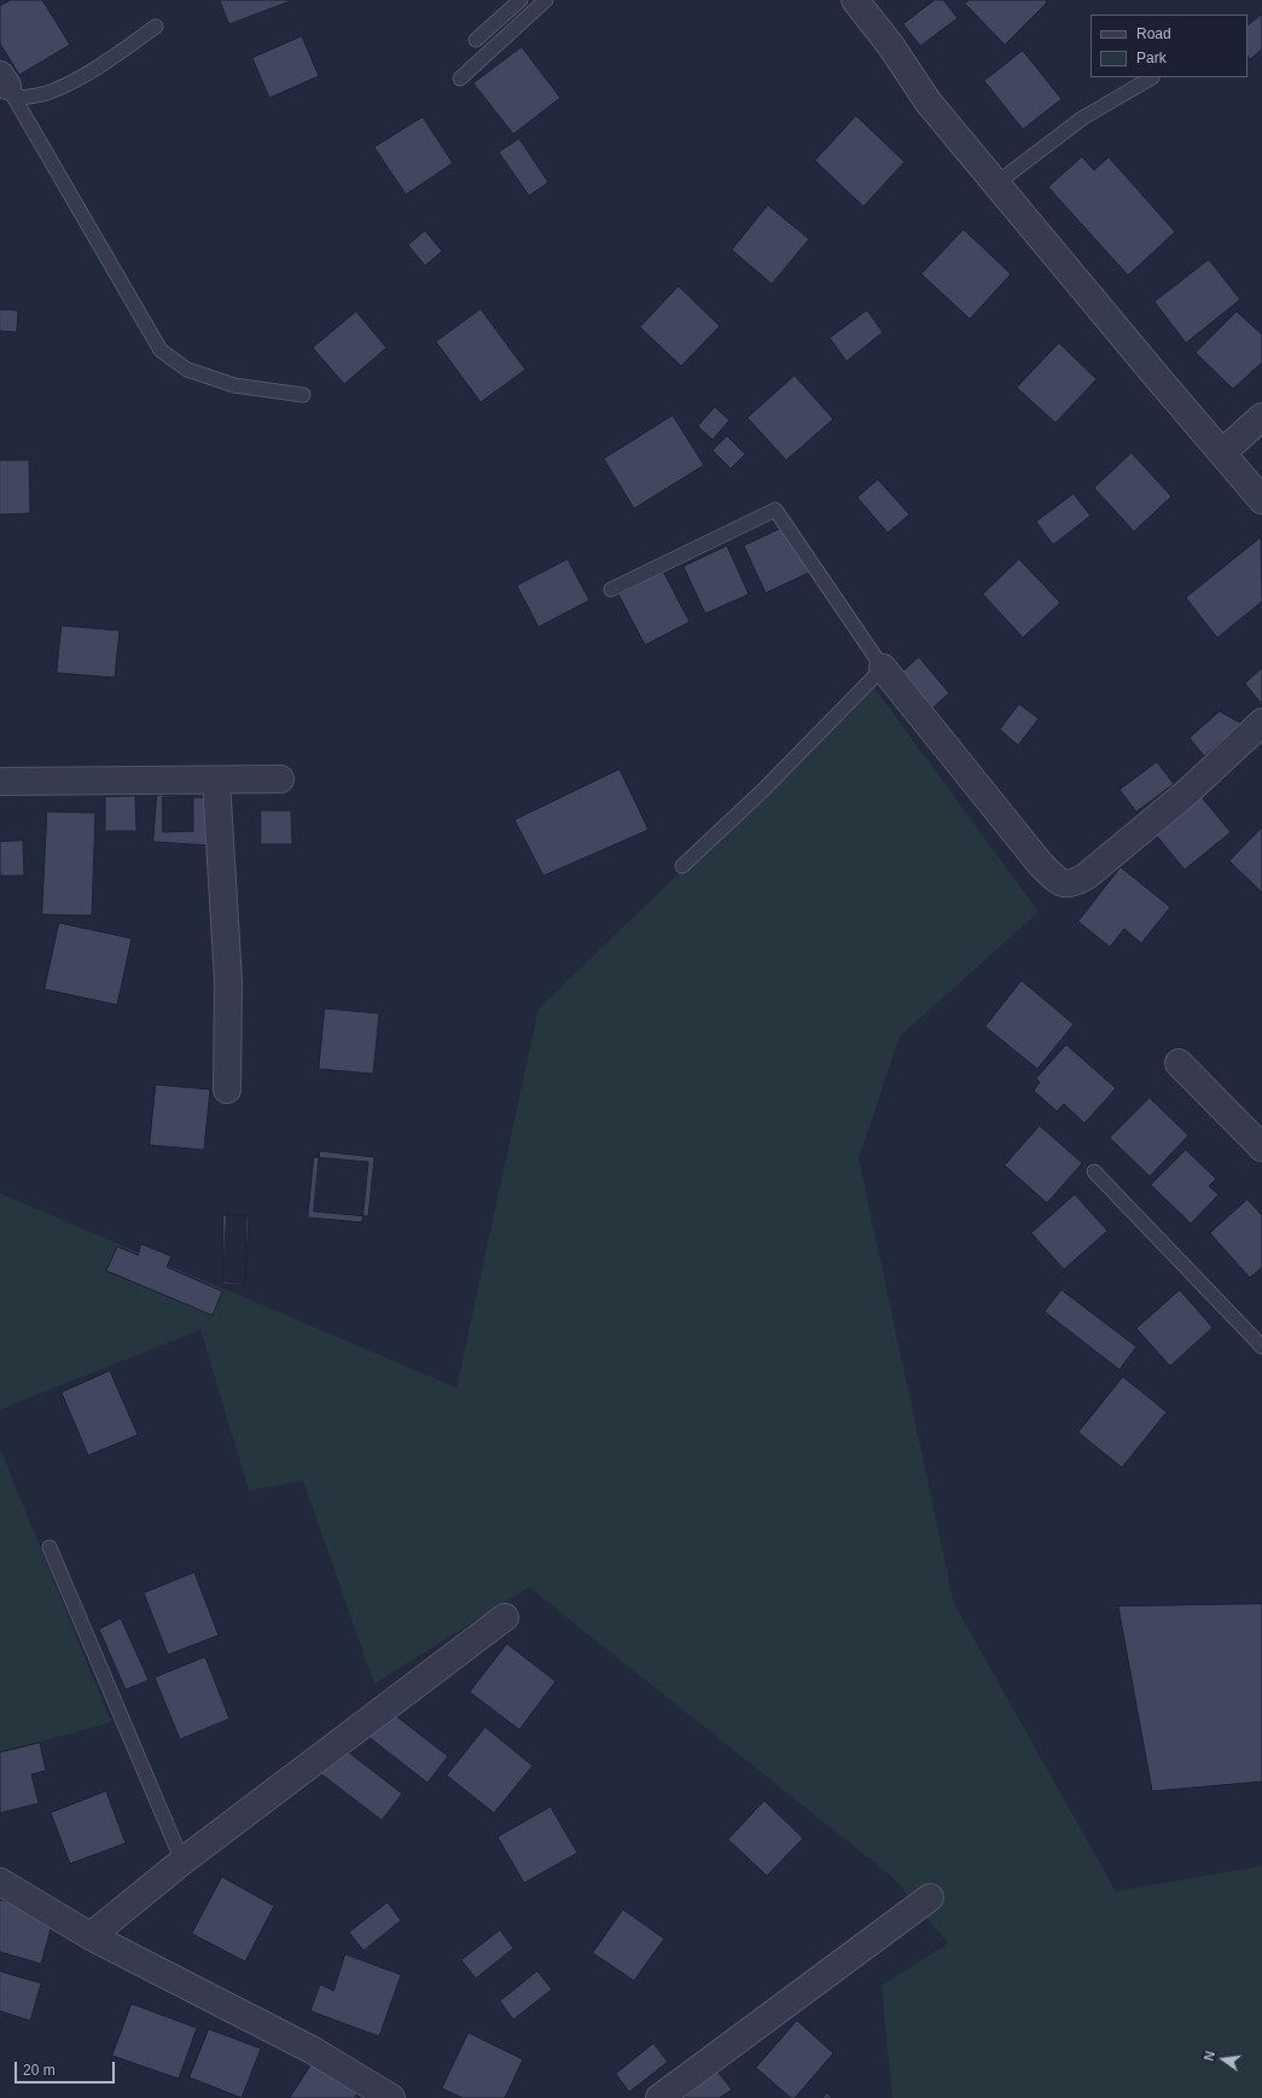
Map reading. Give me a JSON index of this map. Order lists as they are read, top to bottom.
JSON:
{
  "legend": ["Road", "Park"],
  "scale_bar": "20 m",
  "north": "left"
}
